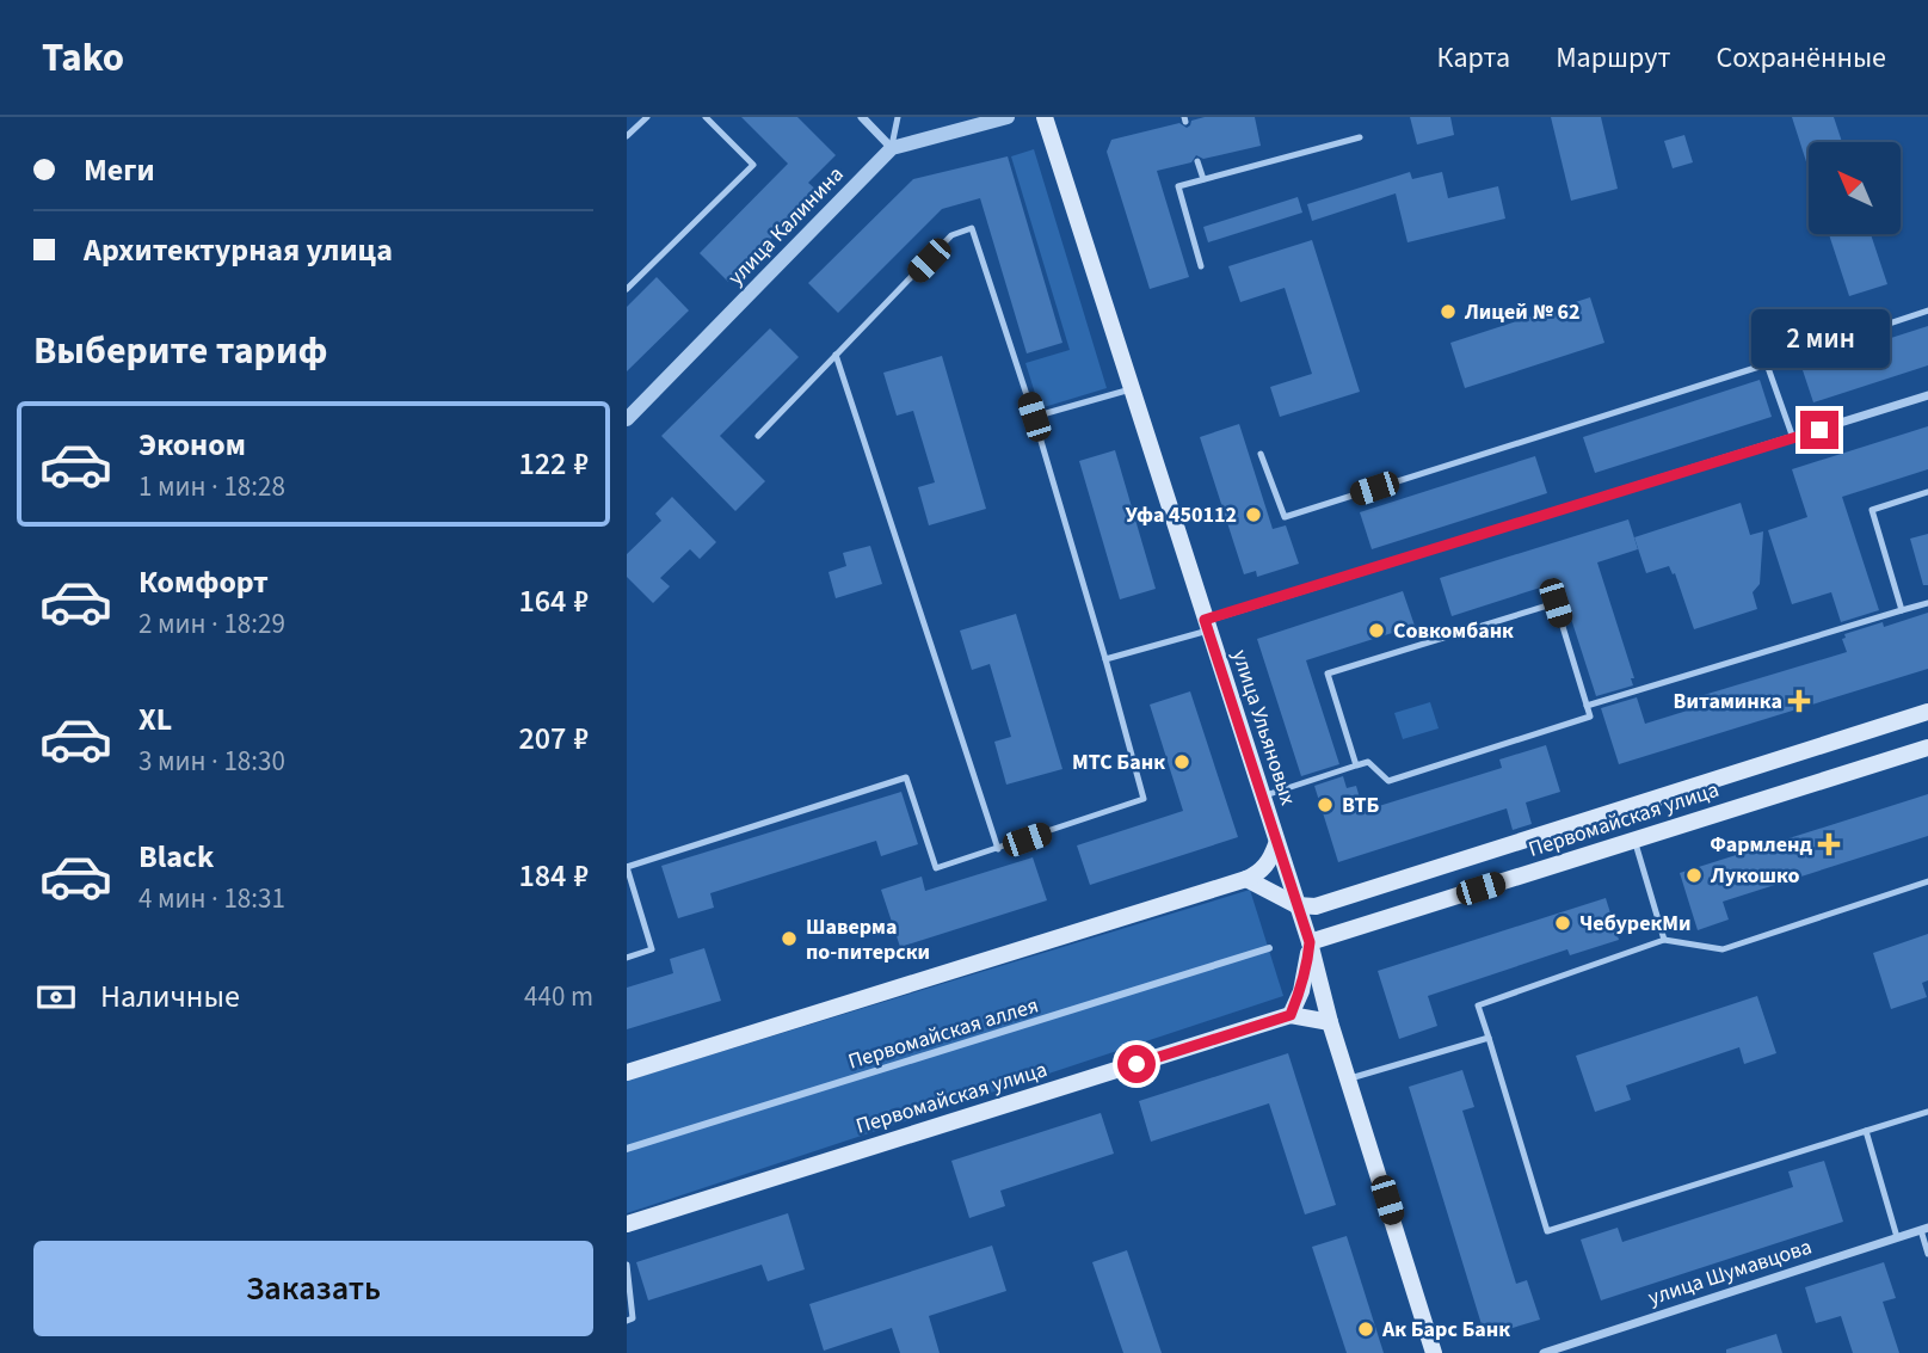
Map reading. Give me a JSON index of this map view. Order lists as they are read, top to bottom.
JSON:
{
  "streets": {
    "main road": ["улица Ульяновых", "Первомайская улица"],
    "street": ["улица Калинина", "Первомайская аллея", "улица Шумавцова"]
  },
  "crossings": [
    ["улица Ульяновых", "Первомайская улица"]
  ],
  "places": {
    "other": [
      "Лицей № 62",
      "Уфа 450112",
      "Совкомбанк",
      "МТС Банк",
      "ВТБ",
      "Лукошко",
      "ЧебурекМи",
      "Шаверма по-питерски",
      "Ак Барс Банк"
    ],
    "health": ["Витаминка", "Фармленд"]
  },
  "north": "top left",
  "page": {
    "header": "Tako",
    "nav": ["Карта", "Маршрут", "Сохранённые"],
    "banner": ["Меги", "Архитектурная улица"],
    "heading": "Выберите тариф",
    "bubble": "2 мин",
    "list": [
      {
        "name": "Эконом",
        "note": "1 мин · 18:28",
        "value": "122 ₽"
      },
      {
        "name": "Комфорт",
        "note": "2 мин · 18:29",
        "value": "164 ₽"
      },
      {
        "name": "XL",
        "note": "3 мин · 18:30",
        "value": "207 ₽"
      },
      {
        "name": "Black",
        "note": "4 мин · 18:31",
        "value": "184 ₽"
      }
    ],
    "pay": ["Наличные", "440 m"],
    "buttons": "Заказать"
  }
}
